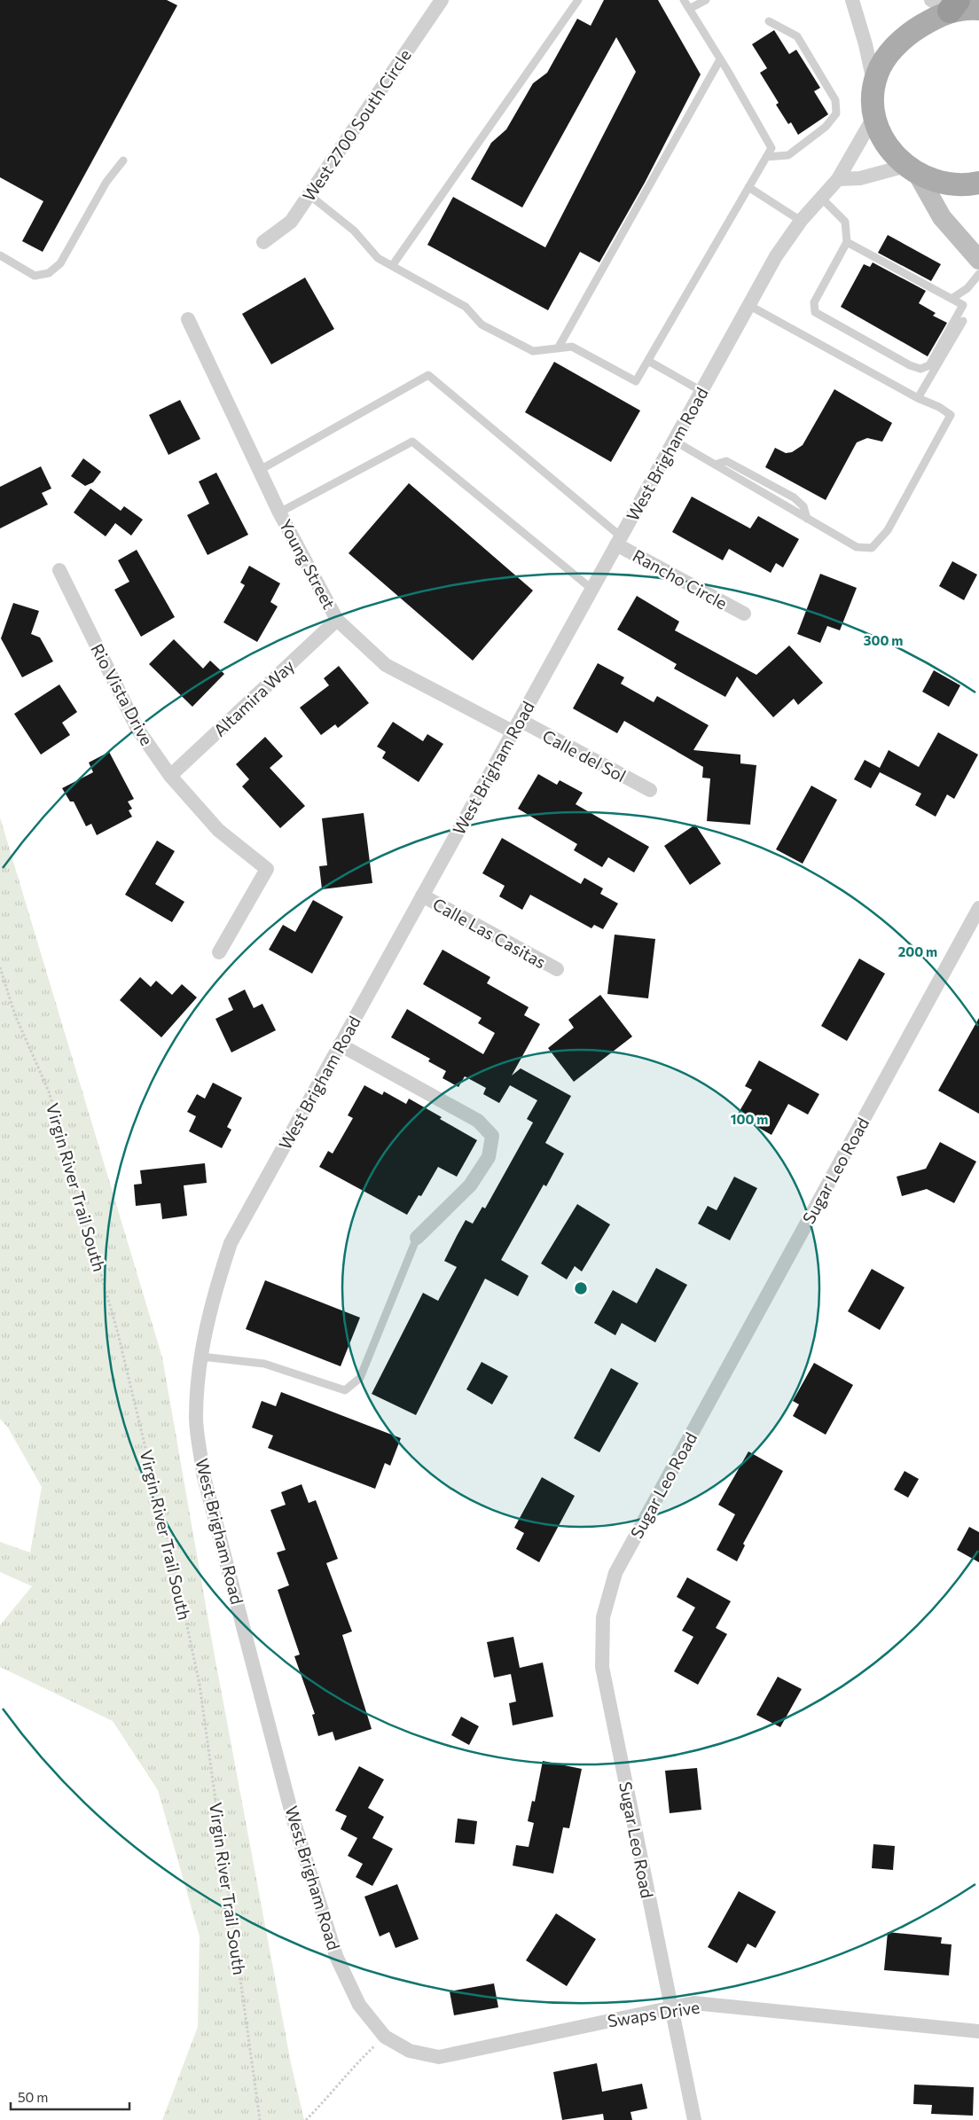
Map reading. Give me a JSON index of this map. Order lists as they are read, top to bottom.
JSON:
{
  "streets": {
    "street": [
      "West 2700 South Circle",
      "West Brigham Road",
      "Young Street",
      "Rancho Circle",
      "Rio Vista Drive",
      "Altamira Way",
      "Calle del Sol",
      "Calle Las Casitas",
      "Sugar Leo Road",
      "Swaps Drive"
    ],
    "path": ["Virgin River Trail South"]
  },
  "crossings": [
    ["West Brigham Road", "Young Street"],
    ["West Brigham Road", "Rancho Circle"],
    ["West Brigham Road", "Calle del Sol"],
    ["West Brigham Road", "Calle Las Casitas"],
    ["West Brigham Road", "Swaps Drive"],
    ["Young Street", "Altamira Way"],
    ["Young Street", "Calle del Sol"],
    ["Rio Vista Drive", "Altamira Way"],
    ["Sugar Leo Road", "Swaps Drive"]
  ],
  "scale_bar": "50 m",
  "rings": ["300 m", "200 m", "100 m"]
}
